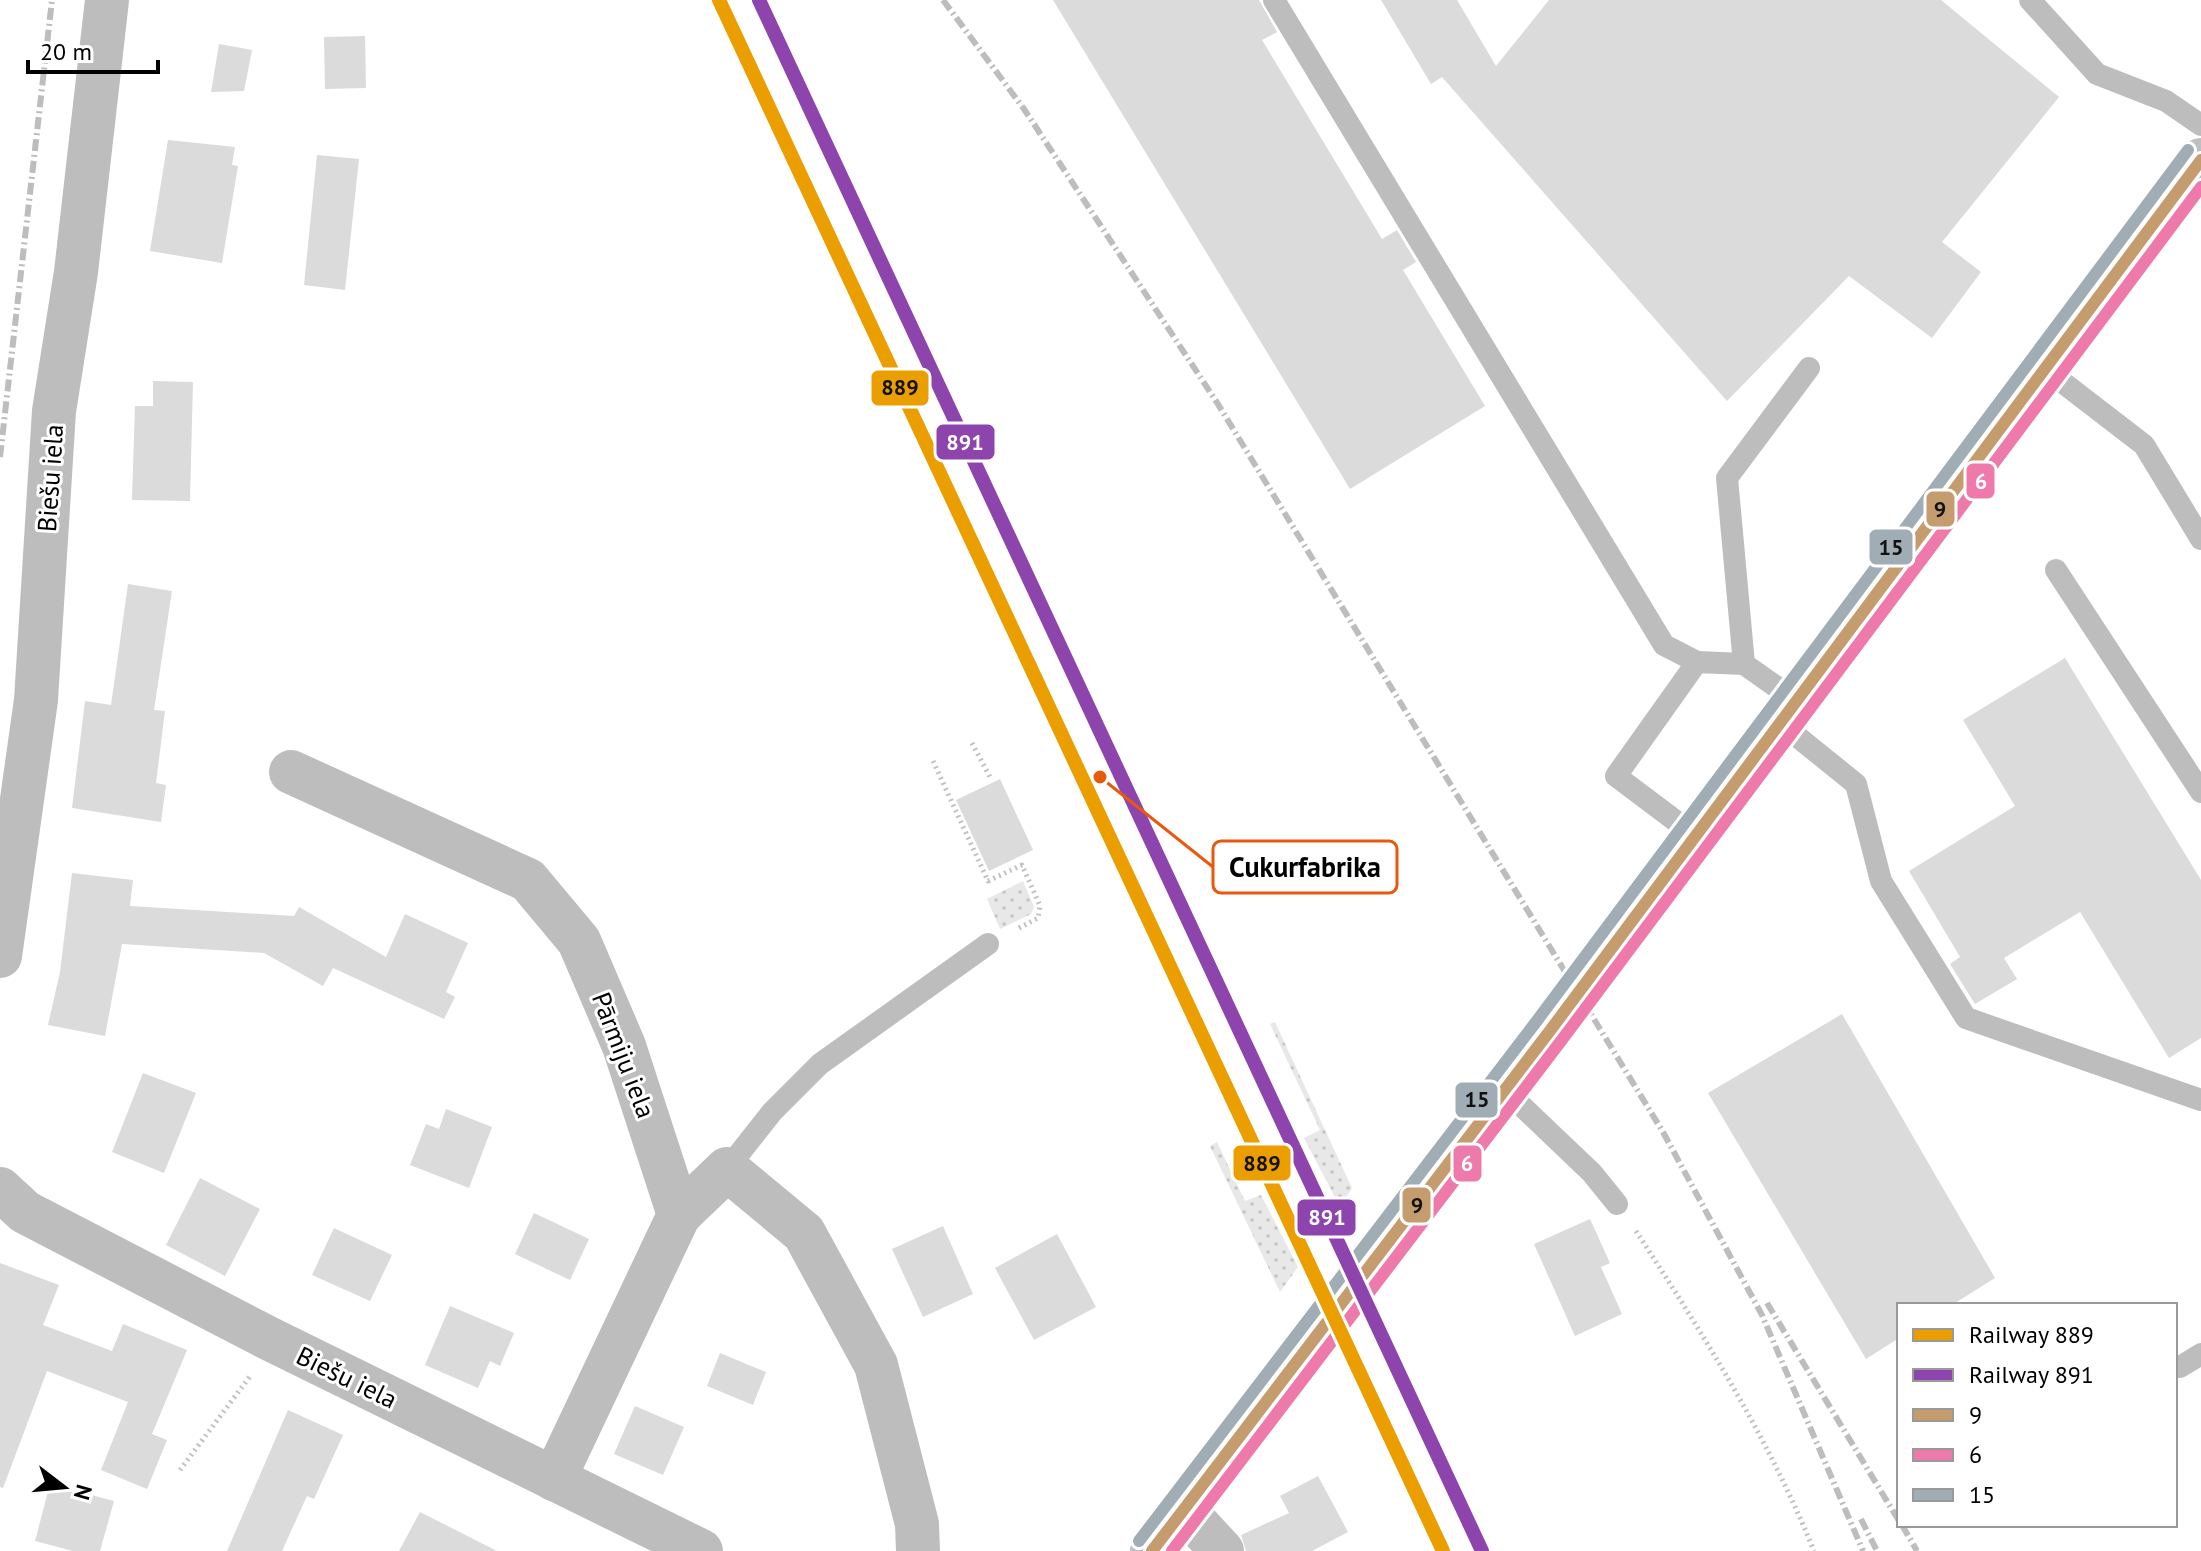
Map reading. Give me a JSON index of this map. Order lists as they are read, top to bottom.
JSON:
{
  "streets": {
    "street": ["Biešu iela", "Pārmiju iela"]
  },
  "places": ["Cukurfabrika"],
  "lines": [
    "rail line 889",
    "rail line 891",
    "transit line 15",
    "transit line 9",
    "transit line 6"
  ],
  "legend": [
    "Railway 889",
    "Railway 891",
    "9",
    "6",
    "15"
  ],
  "scale_bar": "20 m",
  "north": "right"
}
